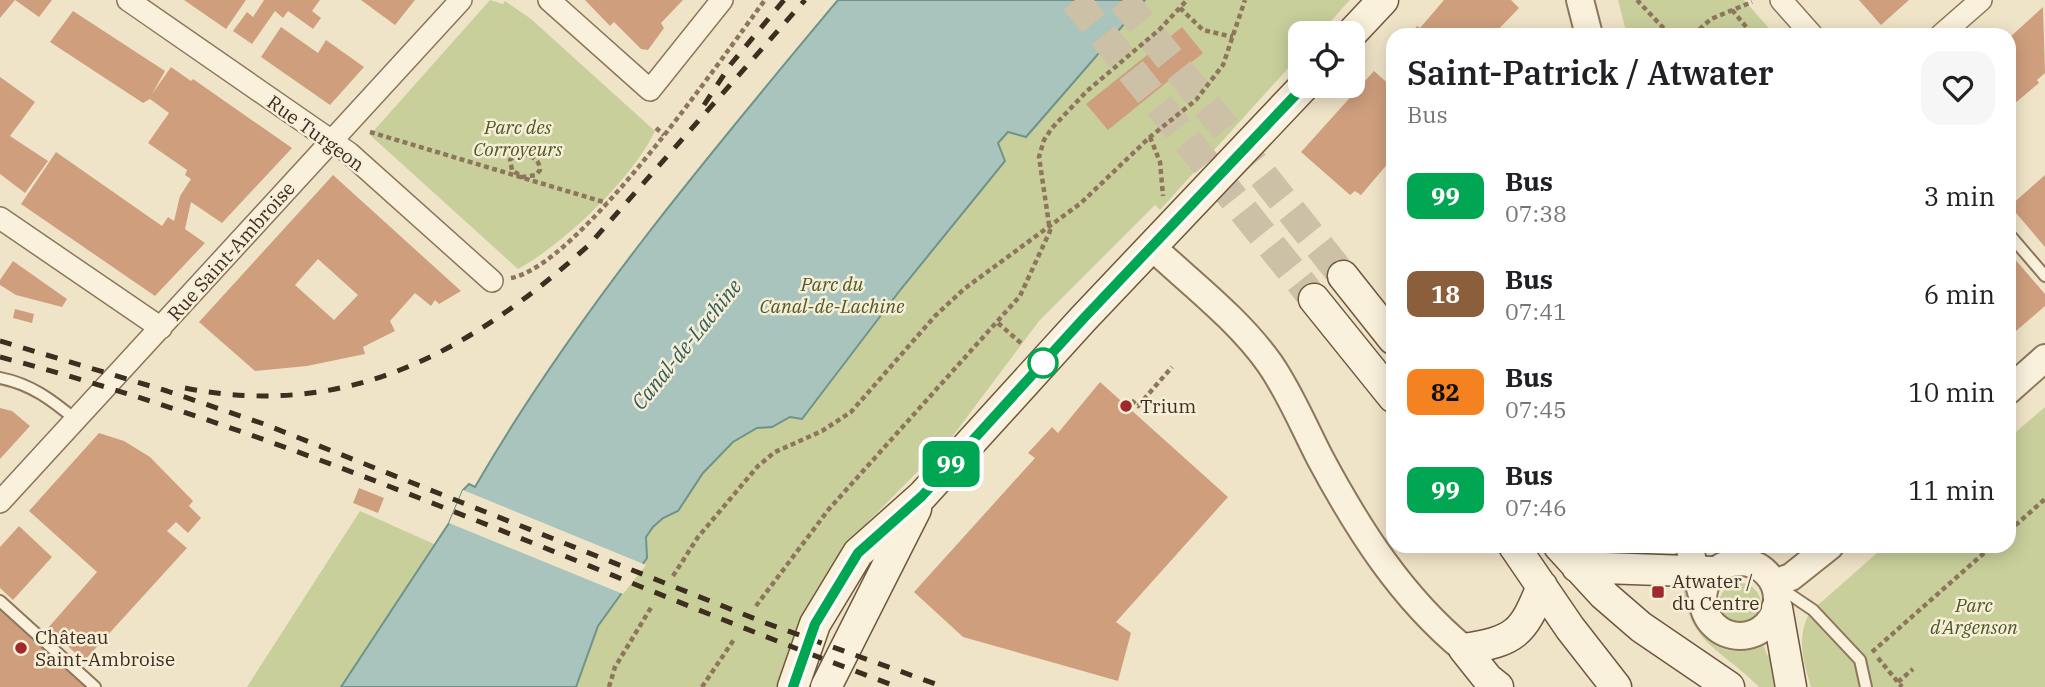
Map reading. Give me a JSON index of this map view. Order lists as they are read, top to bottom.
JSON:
{
  "streets": {
    "street": ["Rue Turgeon", "Rue Saint-Ambroise"]
  },
  "crossings": [
    ["Rue Turgeon", "Rue Saint-Ambroise"]
  ],
  "water": ["Canal-de-Lachine"],
  "parks": ["Parc des Corroyeurs", "Parc du Canal-de-Lachine", "Parc d'Argenson"],
  "places": {
    "other": ["Trium", "Château Saint-Ambroise"],
    "transit": ["Atwater / du Centre"]
  },
  "lines": ["bus line 99"],
  "page": {
    "on_map": "99",
    "heading": ["Saint-Patrick / Atwater", "Bus"],
    "list": [
      {
        "mark": "99",
        "name": "Bus",
        "note": "07:38",
        "value": "3 min"
      },
      {
        "mark": "18",
        "name": "Bus",
        "note": "07:41",
        "value": "6 min"
      },
      {
        "mark": "82",
        "name": "Bus",
        "note": "07:45",
        "value": "10 min"
      },
      {
        "mark": "99",
        "name": "Bus",
        "note": "07:46",
        "value": "11 min"
      }
    ]
  }
}
